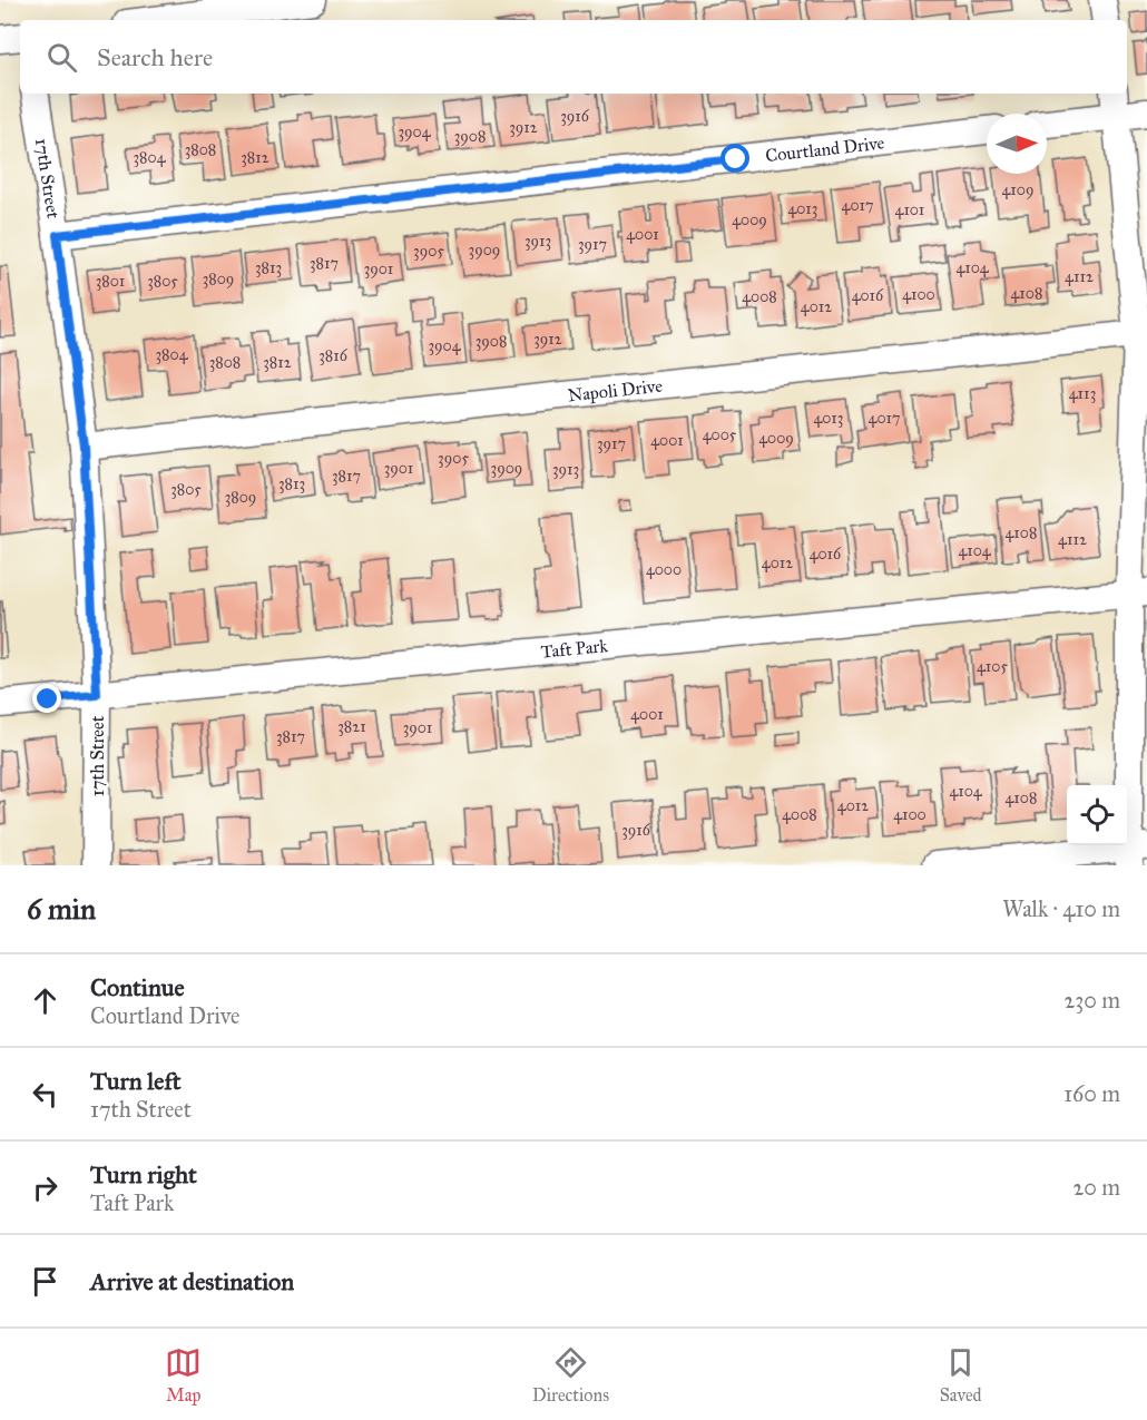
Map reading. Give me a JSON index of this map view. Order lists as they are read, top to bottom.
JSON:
{
  "streets": {
    "street": [
      "Courtland Drive",
      "17th Street",
      "Napoli Drive",
      "Taft Park"
    ]
  },
  "crossings": [
    ["Courtland Drive", "17th Street"],
    ["17th Street", "Napoli Drive"],
    ["17th Street", "Taft Park"]
  ],
  "house_numbers": [
    "3916",
    "3912",
    "3904",
    "3908",
    "3808",
    "3804",
    "3812",
    "4109",
    "4017",
    "4013",
    "4101",
    "4009",
    "4001",
    "3913",
    "3917",
    "3909",
    "3905",
    "3817",
    "3813",
    "4104",
    "3901",
    "4112",
    "3809",
    "3801",
    "3805",
    "4108",
    "4100",
    "4016",
    "4008",
    "4012",
    "3912",
    "3908",
    "3904",
    "3804",
    "3816",
    "3808",
    "3812",
    "4113",
    "4013",
    "4017",
    "4005",
    "4009",
    "4001",
    "3917",
    "3905",
    "3901",
    "3909",
    "3913",
    "3817",
    "3813",
    "3805",
    "3809",
    "4108",
    "4112",
    "4104",
    "4016",
    "4012",
    "4000",
    "4105",
    "4001",
    "3821",
    "3901",
    "3817",
    "4104",
    "4108",
    "4012",
    "4008",
    "4100",
    "3916"
  ],
  "north": "right",
  "page": {
    "search": "Search here",
    "heading": ["6 min", "Walk · 410 m"],
    "list": [
      ["Continue", "Courtland Drive", "230 m"],
      ["Turn left", "17th Street", "160 m"],
      ["Turn right", "Taft Park", "20 m"],
      "Arrive at destination"
    ],
    "nav": ["Map", "Directions", "Saved"]
  }
}
